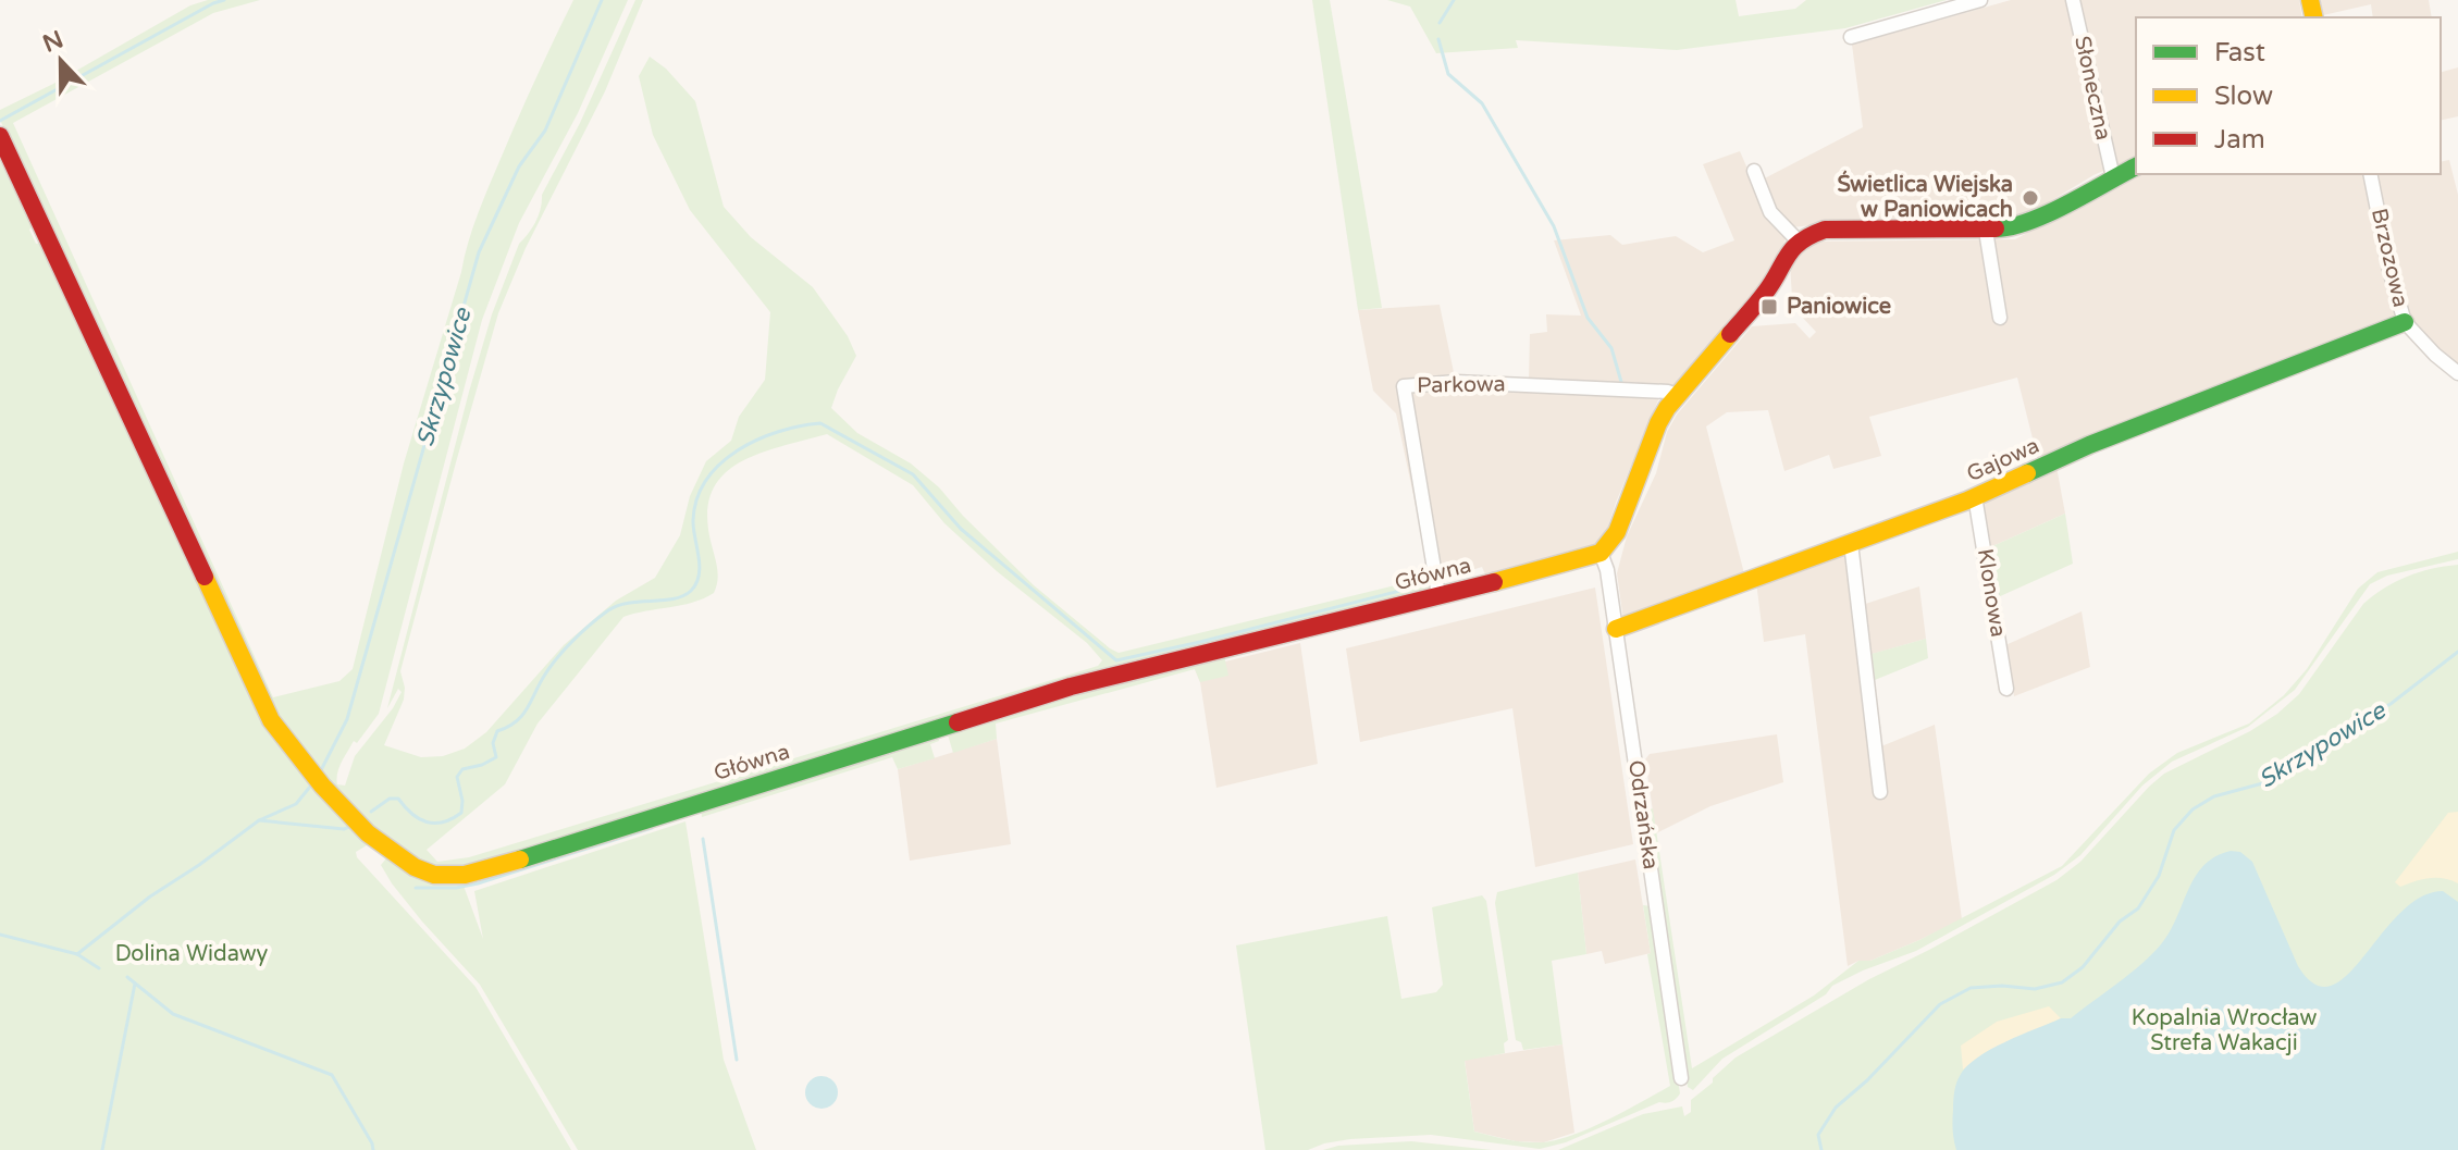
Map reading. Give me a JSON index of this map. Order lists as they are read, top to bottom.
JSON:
{
  "streets": {
    "street": [
      "Słoneczna",
      "Brzozowa",
      "Parkowa",
      "Gajowa",
      "Główna",
      "Klonowa",
      "Odrzańska"
    ]
  },
  "crossings": [
    ["Brzozowa", "Gajowa"],
    ["Parkowa", "Główna"],
    ["Gajowa", "Klonowa"],
    ["Gajowa", "Odrzańska"],
    ["Główna", "Odrzańska"]
  ],
  "water": ["Skrzypowice"],
  "parks": ["Dolina Widawy", "Kopalnia Wrocław Strefa Wakacji"],
  "places": {
    "other": ["Świetlica Wiejska w Paniowicach"],
    "transit": ["Paniowice"]
  },
  "legend": ["Fast", "Slow", "Jam"],
  "north": "top"
}
